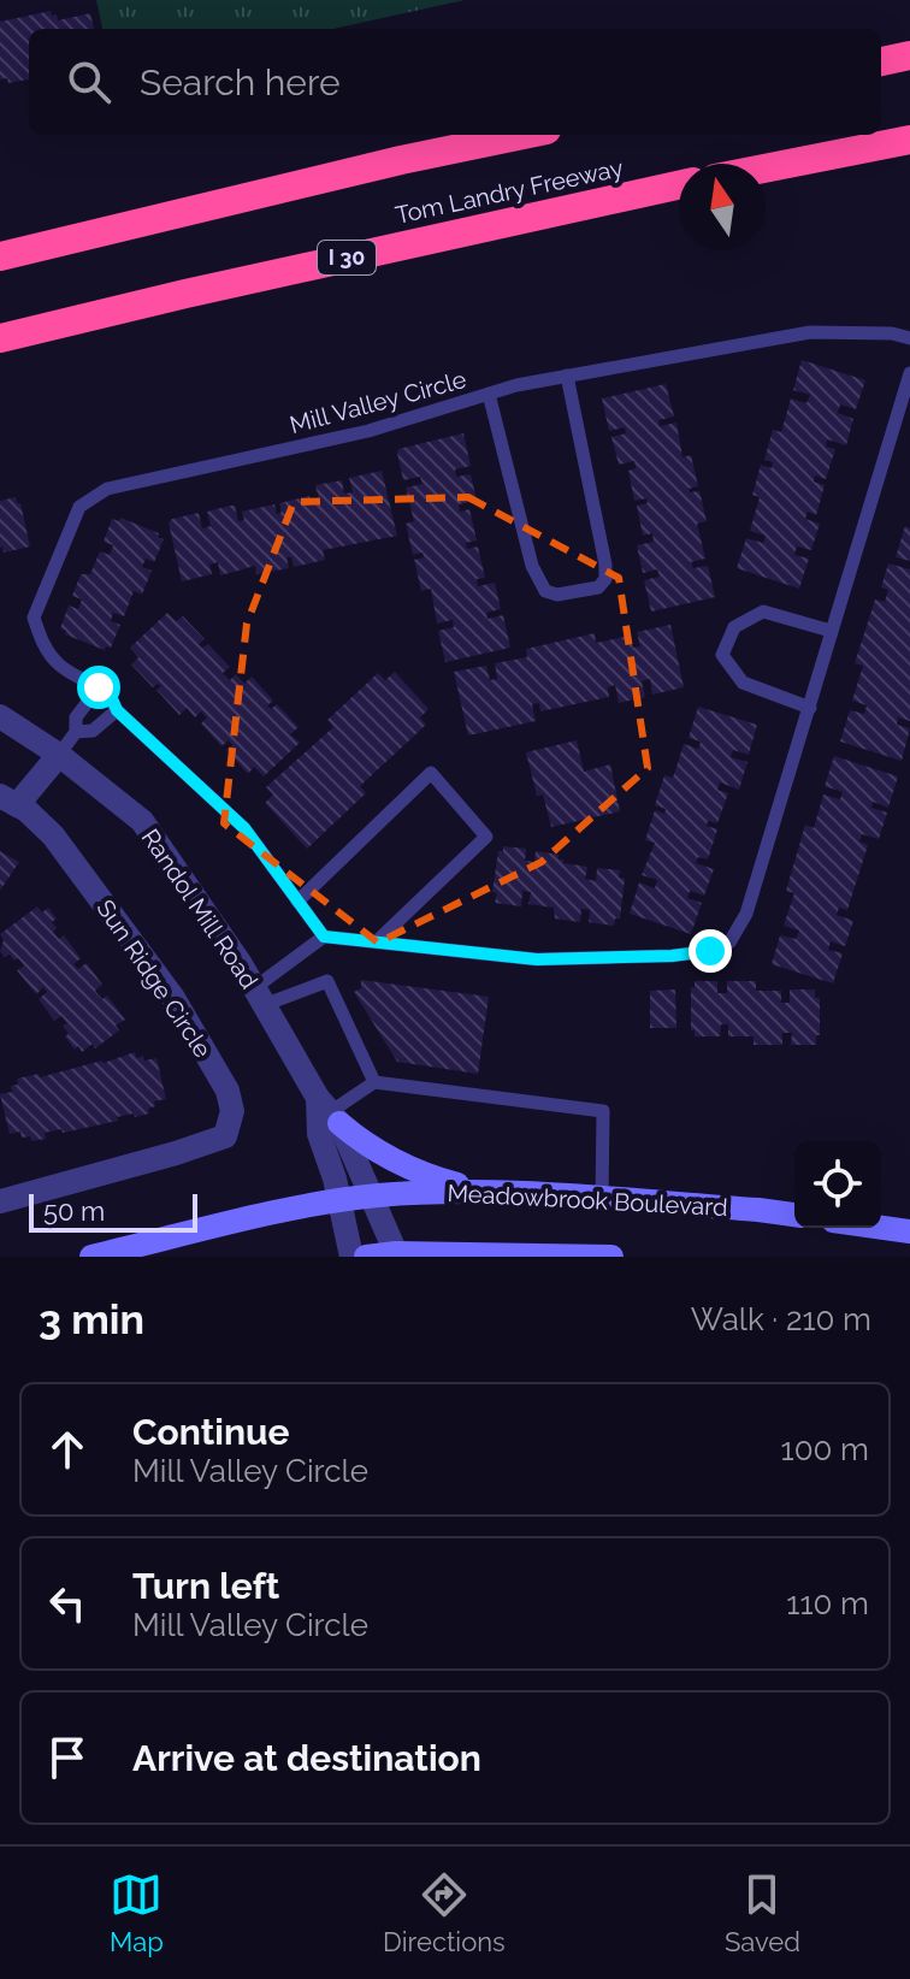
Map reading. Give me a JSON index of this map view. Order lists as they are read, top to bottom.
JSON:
{
  "streets": {
    "highway": ["Tom Landry Freeway", "I 30"],
    "main road": ["Meadowbrook Boulevard"],
    "street": ["Randol Mill Road", "Sun Ridge Circle"],
    "lane": ["Mill Valley Circle"]
  },
  "crossings": [
    ["Randol Mill Road", "Meadowbrook Boulevard"]
  ],
  "scale_bar": "50 m",
  "north": "top",
  "page": {
    "search": "Search here",
    "scale": "50 m",
    "heading": ["3 min", "Walk · 210 m"],
    "list": [
      ["Continue", "Mill Valley Circle", "100 m"],
      ["Turn left", "Mill Valley Circle", "110 m"],
      "Arrive at destination"
    ],
    "nav": ["Map", "Directions", "Saved"]
  }
}
